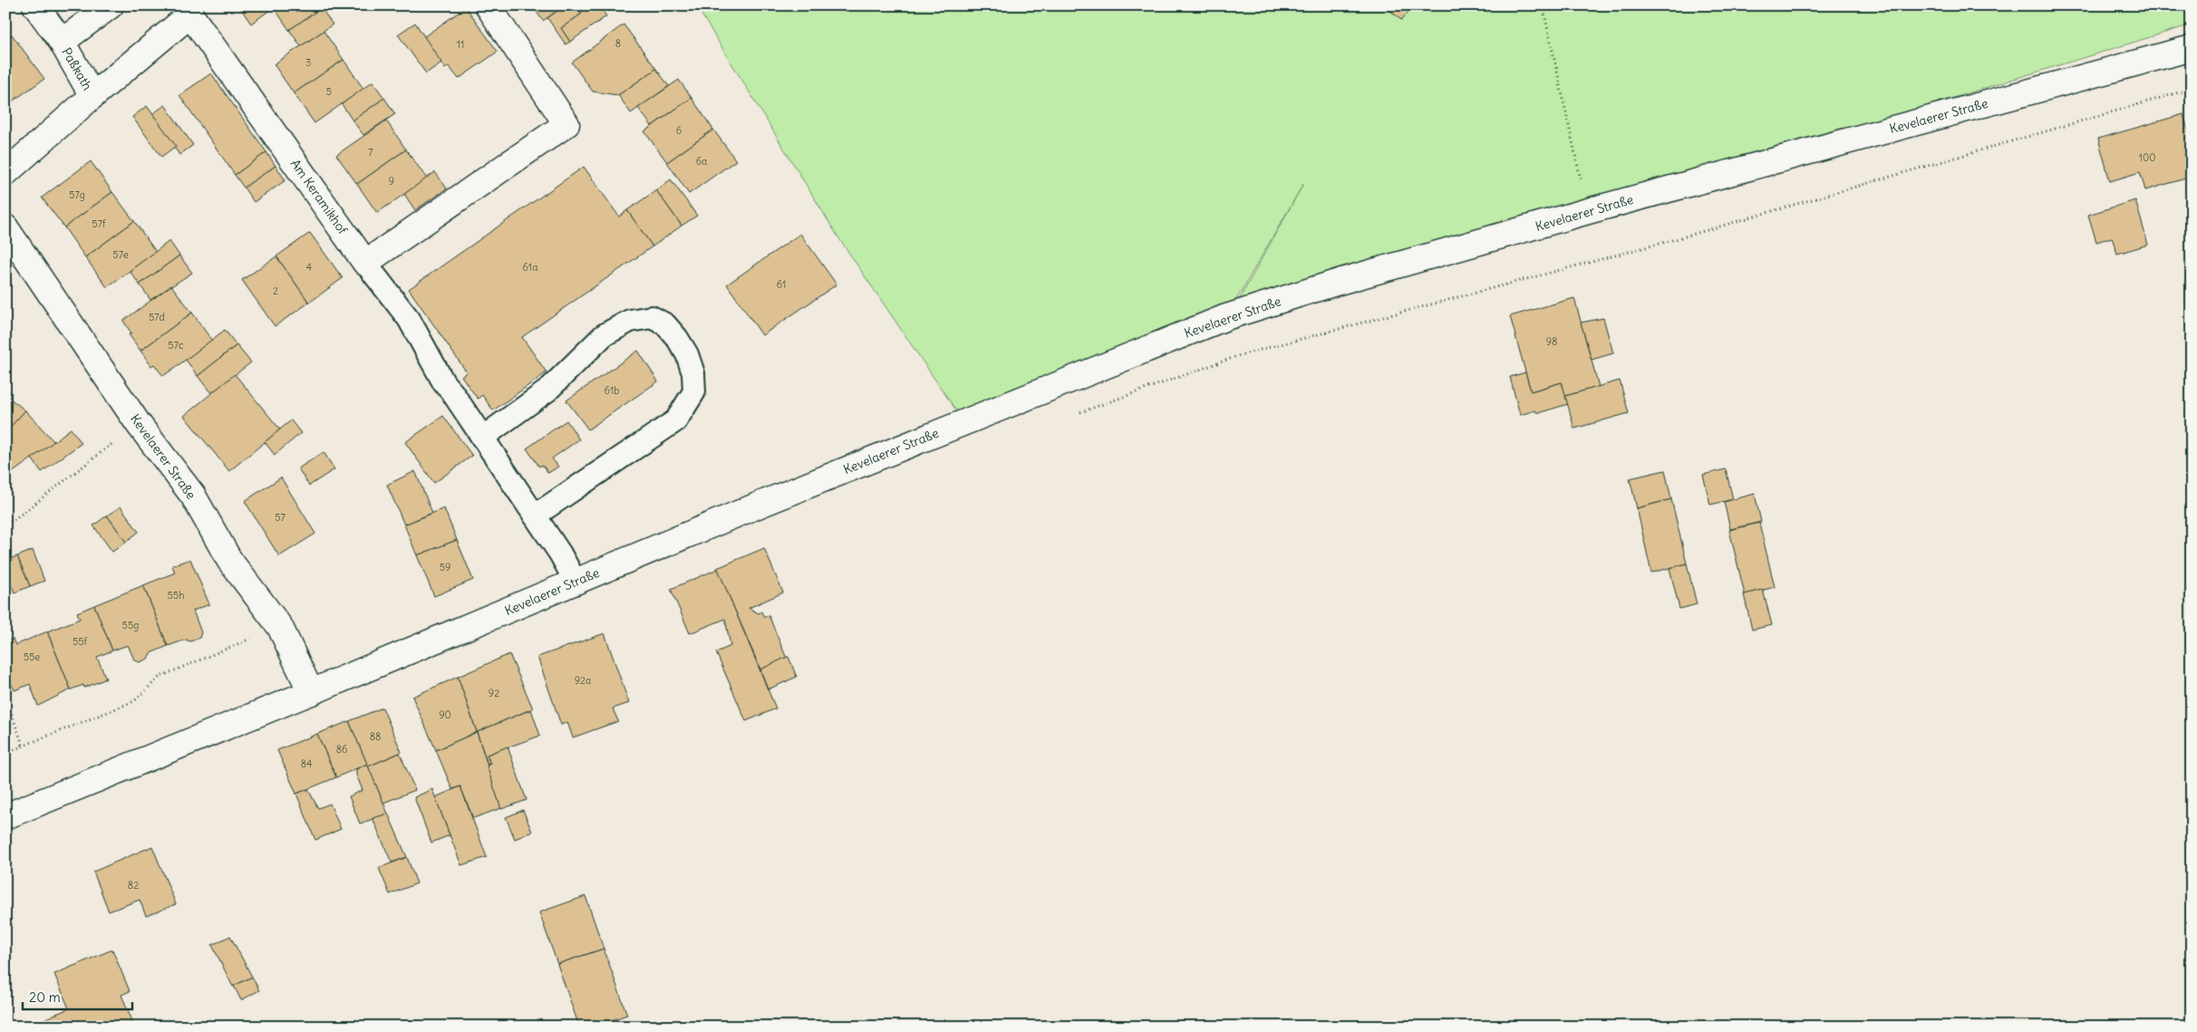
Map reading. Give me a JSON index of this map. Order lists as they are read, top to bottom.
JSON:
{
  "streets": {
    "main road": ["Paßkath", "Kevelaerer Straße", "Am Keramikhof"]
  },
  "crossings": [
    ["Paßkath", "Am Keramikhof"]
  ],
  "house_numbers": [
    "8",
    "11",
    "3",
    "5",
    "6",
    "7",
    "100",
    "6a",
    "9",
    "57g",
    "57f",
    "57e",
    "4",
    "61a",
    "61",
    "2",
    "57d",
    "98",
    "57c",
    "61b",
    "57",
    "59",
    "55h",
    "55g",
    "55f",
    "55e",
    "92a",
    "92",
    "90",
    "88",
    "86",
    "84",
    "82"
  ],
  "scale_bar": "20 m"
}
